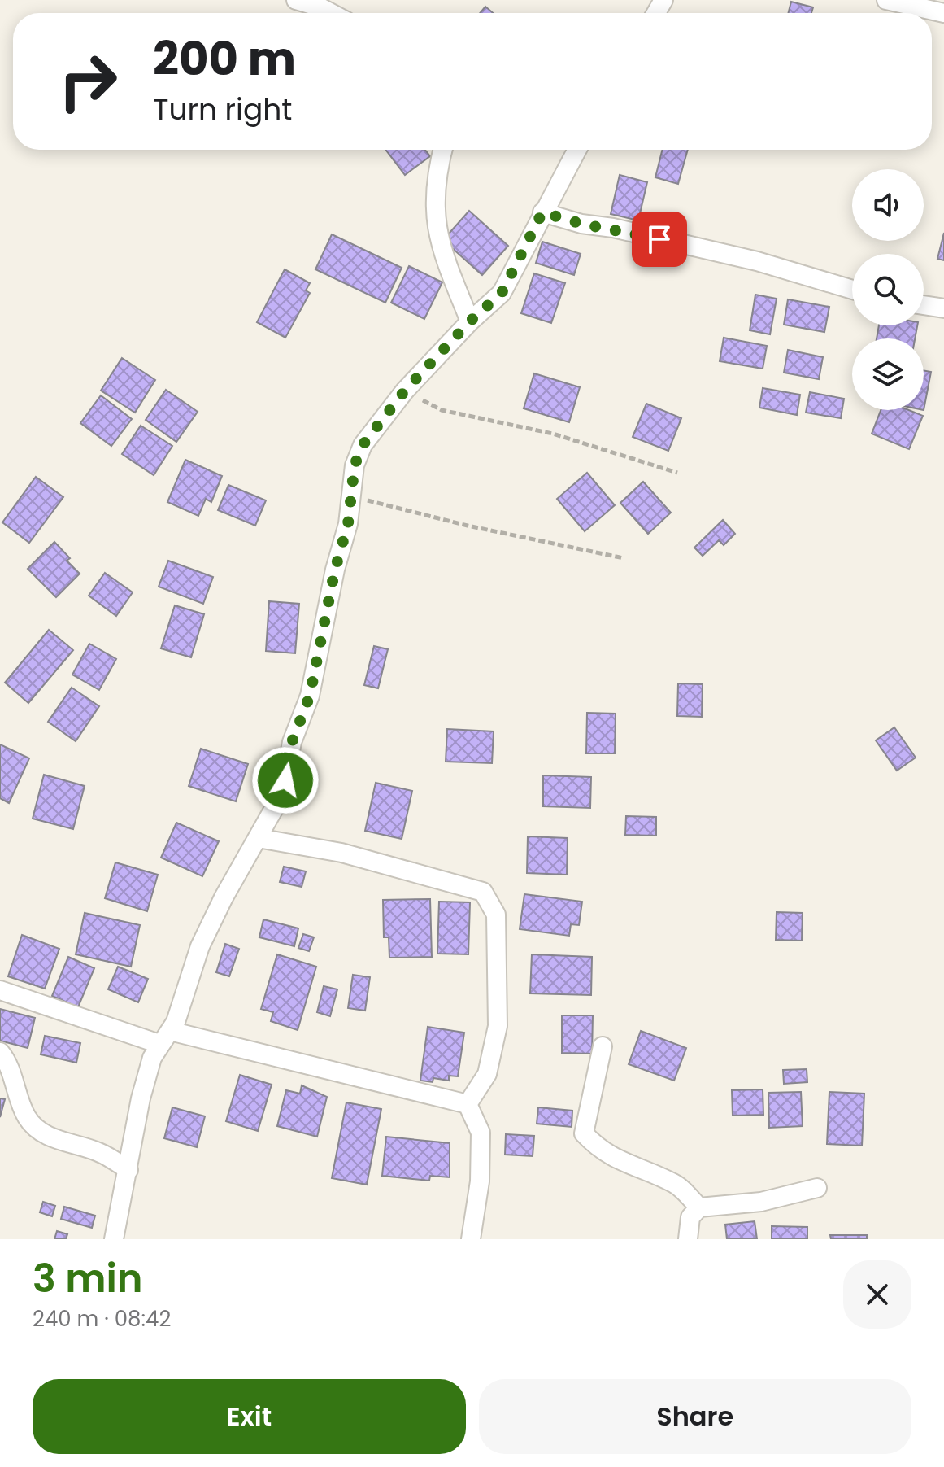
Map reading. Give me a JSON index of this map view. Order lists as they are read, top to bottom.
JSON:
{
  "page": {
    "turn": ["200 m", "Turn right"],
    "heading": ["3 min", "240 m · 08:42"],
    "buttons": ["Exit", "Share"]
  }
}
